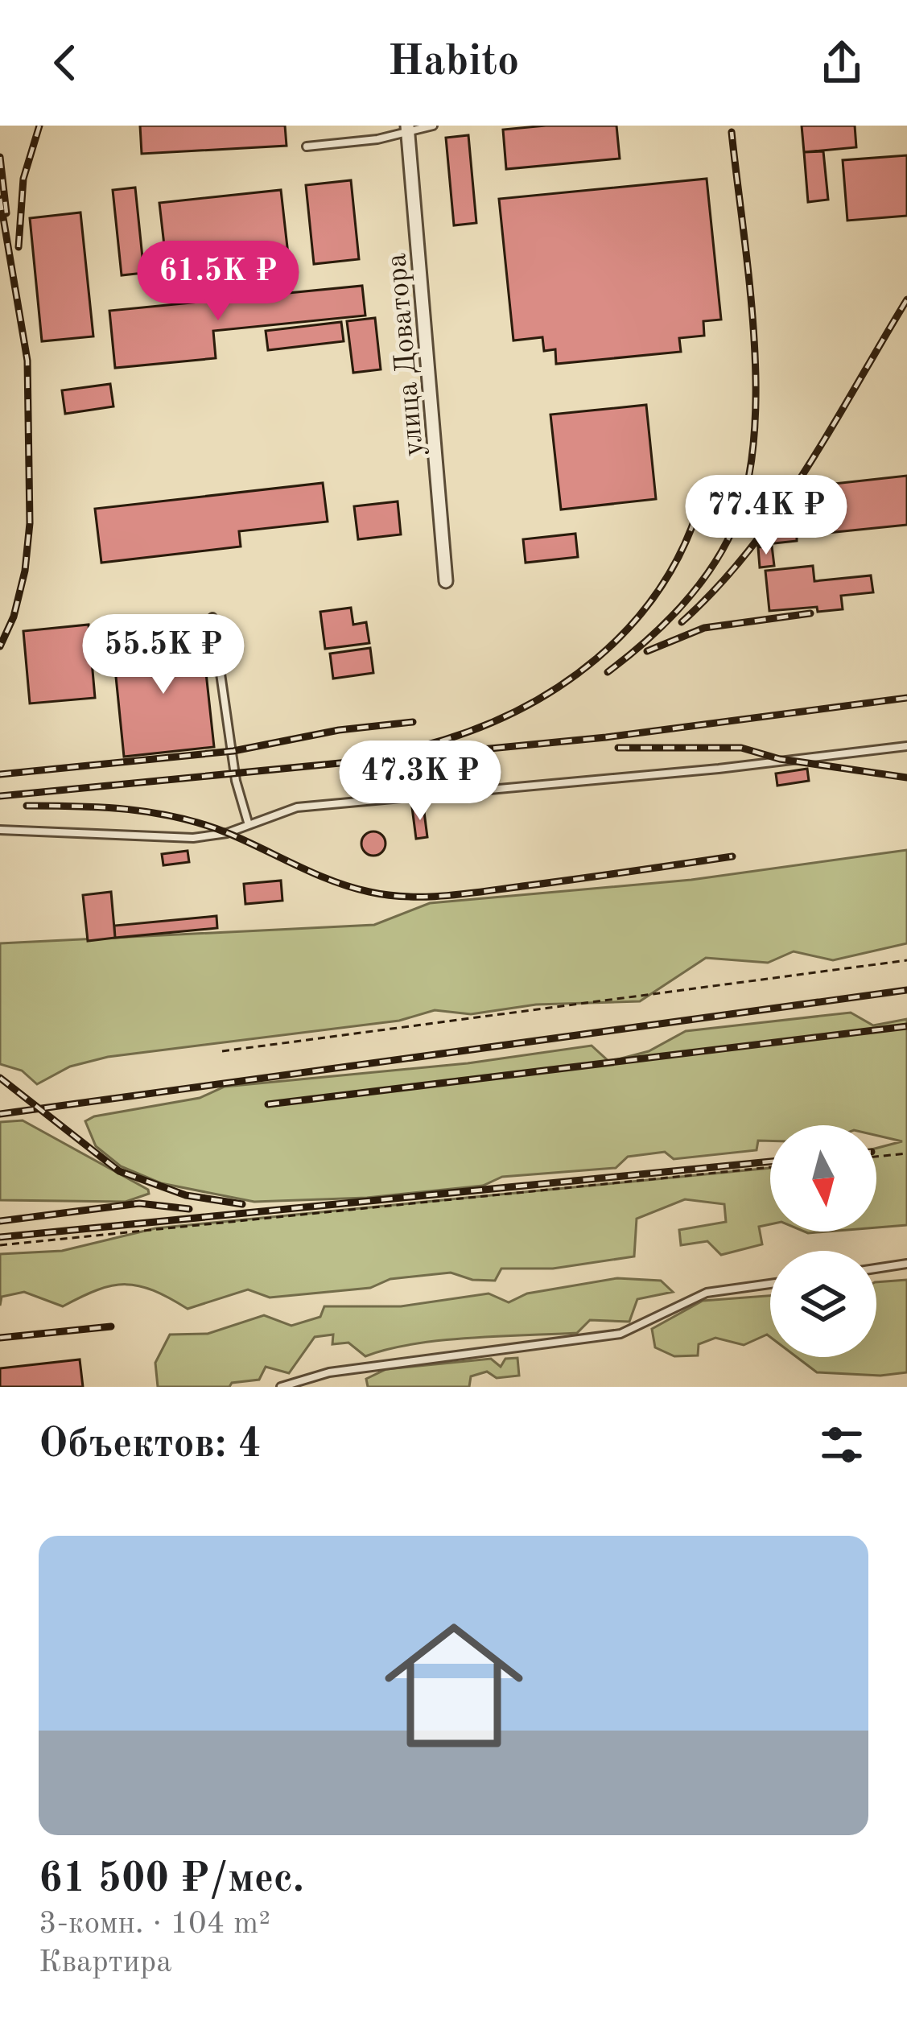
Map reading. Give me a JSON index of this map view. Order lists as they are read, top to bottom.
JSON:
{
  "streets": {
    "street": ["улица Доватора"]
  },
  "north": "bottom",
  "page": {
    "header": "Habito",
    "price": [
      "61.5K ₽",
      "77.4K ₽",
      "55.5K ₽",
      "47.3K ₽"
    ],
    "heading": "Объектов: 4",
    "list": [
      {
        "name": "61 500 ₽/мес.",
        "note": "3-комн. · 104 m² · Квартира"
      }
    ]
  }
}
